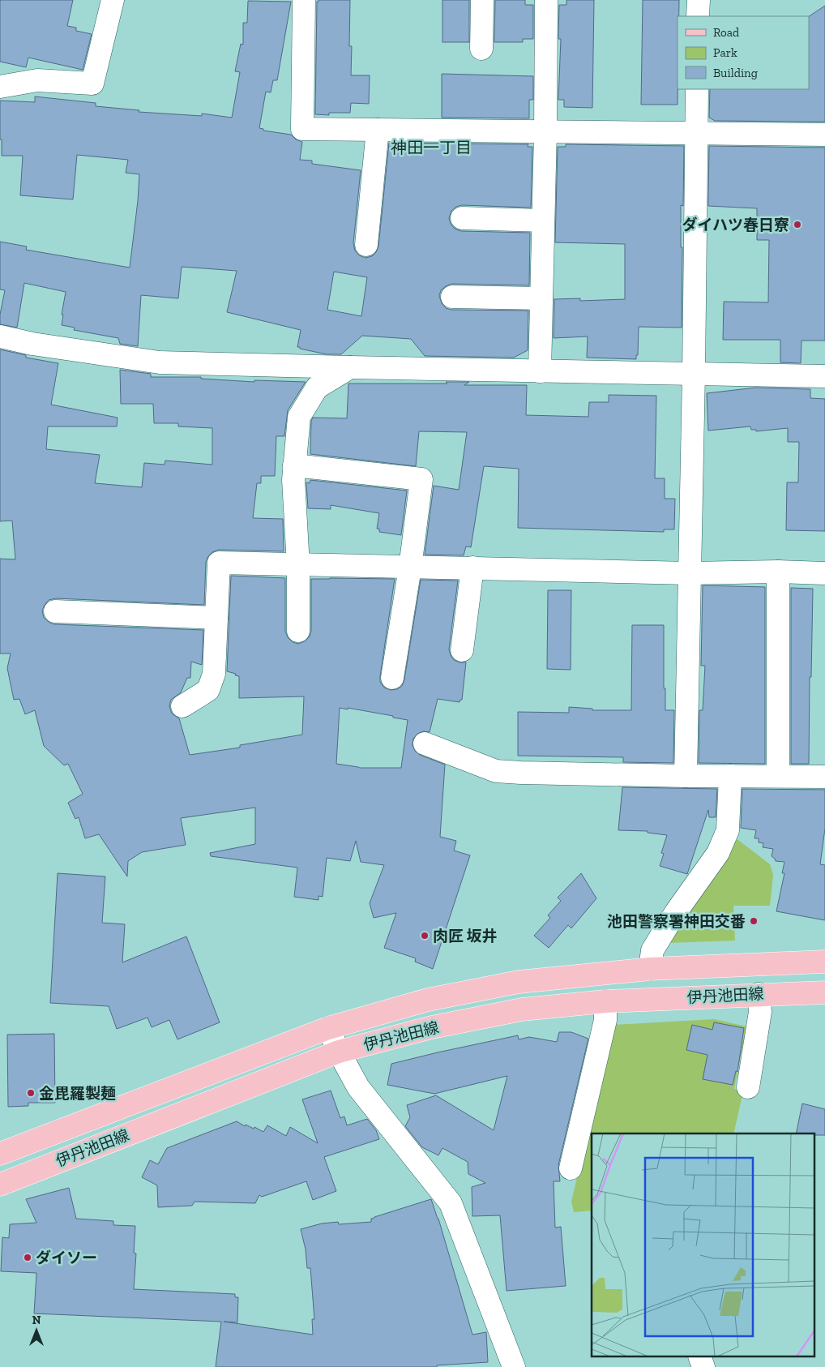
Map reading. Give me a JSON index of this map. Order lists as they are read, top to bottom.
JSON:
{
  "streets": {
    "main road": ["伊丹池田線"]
  },
  "districts": ["神田一丁目"],
  "places": [
    "ダイハツ春日寮",
    "池田警察署神田交番",
    "肉匠 坂井",
    "金毘羅製麺",
    "ダイソー"
  ],
  "legend": ["Road", "Park", "Building"],
  "north": "top"
}
